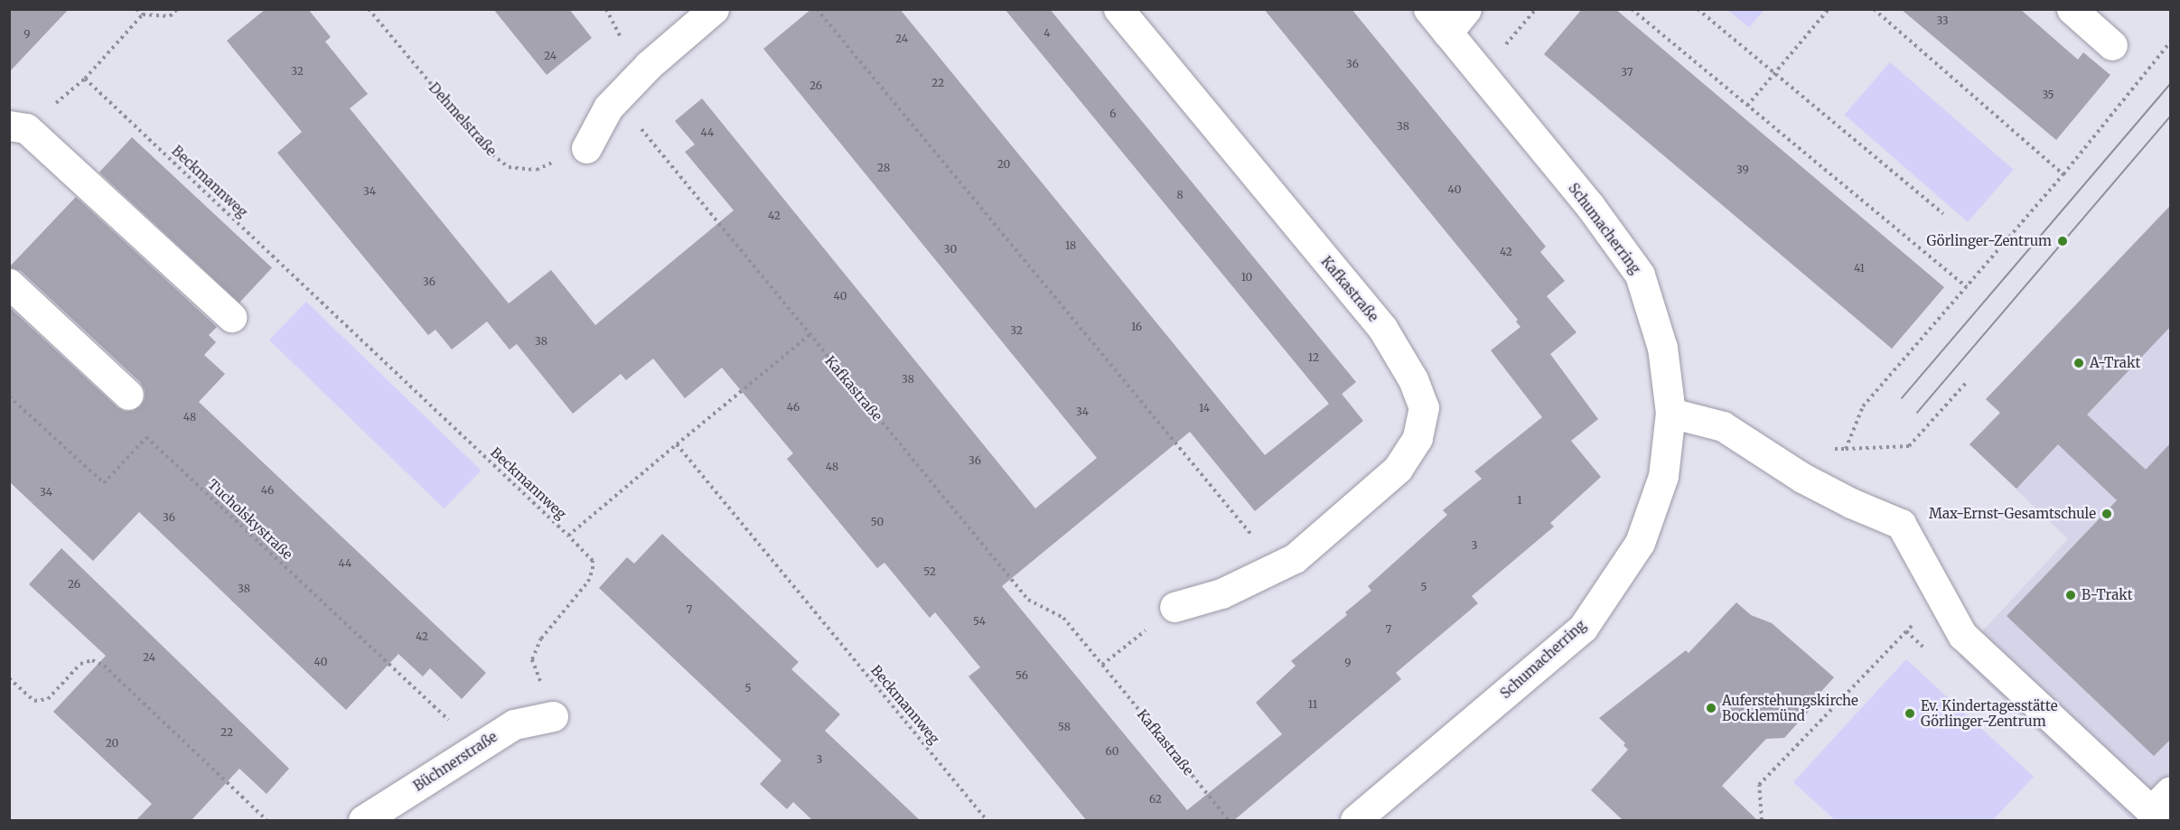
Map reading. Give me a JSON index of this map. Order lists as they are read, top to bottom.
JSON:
{
  "streets": {
    "street": ["Schumacherring", "Kafkastraße", "Büchnerstraße"],
    "path": ["Dehmelstraße", "Beckmannweg", "Tucholskystraße"]
  },
  "crossings": [
    ["Tucholskystraße", "Büchnerstraße"]
  ],
  "places": [
    "Görlinger-Zentrum",
    "A-Trakt",
    "Max-Ernst-Gesamtschule",
    "B-Trakt",
    "Auferstehungskirche Bocklemünd",
    "Ev. Kindertagesstätte Görlinger-Zentrum"
  ],
  "house_numbers": [
    "33",
    "4",
    "9",
    "24",
    "24",
    "36",
    "32",
    "37",
    "22",
    "26",
    "35",
    "6",
    "38",
    "44",
    "20",
    "28",
    "39",
    "40",
    "34",
    "8",
    "42",
    "18",
    "30",
    "42",
    "41",
    "10",
    "36",
    "40",
    "16",
    "32",
    "38",
    "12",
    "38",
    "46",
    "14",
    "34",
    "48",
    "36",
    "48",
    "46",
    "34",
    "1",
    "36",
    "50",
    "3",
    "44",
    "52",
    "26",
    "5",
    "38",
    "7",
    "54",
    "7",
    "42",
    "24",
    "40",
    "9",
    "56",
    "5",
    "11",
    "58",
    "22",
    "20",
    "60",
    "3",
    "62"
  ]
}
